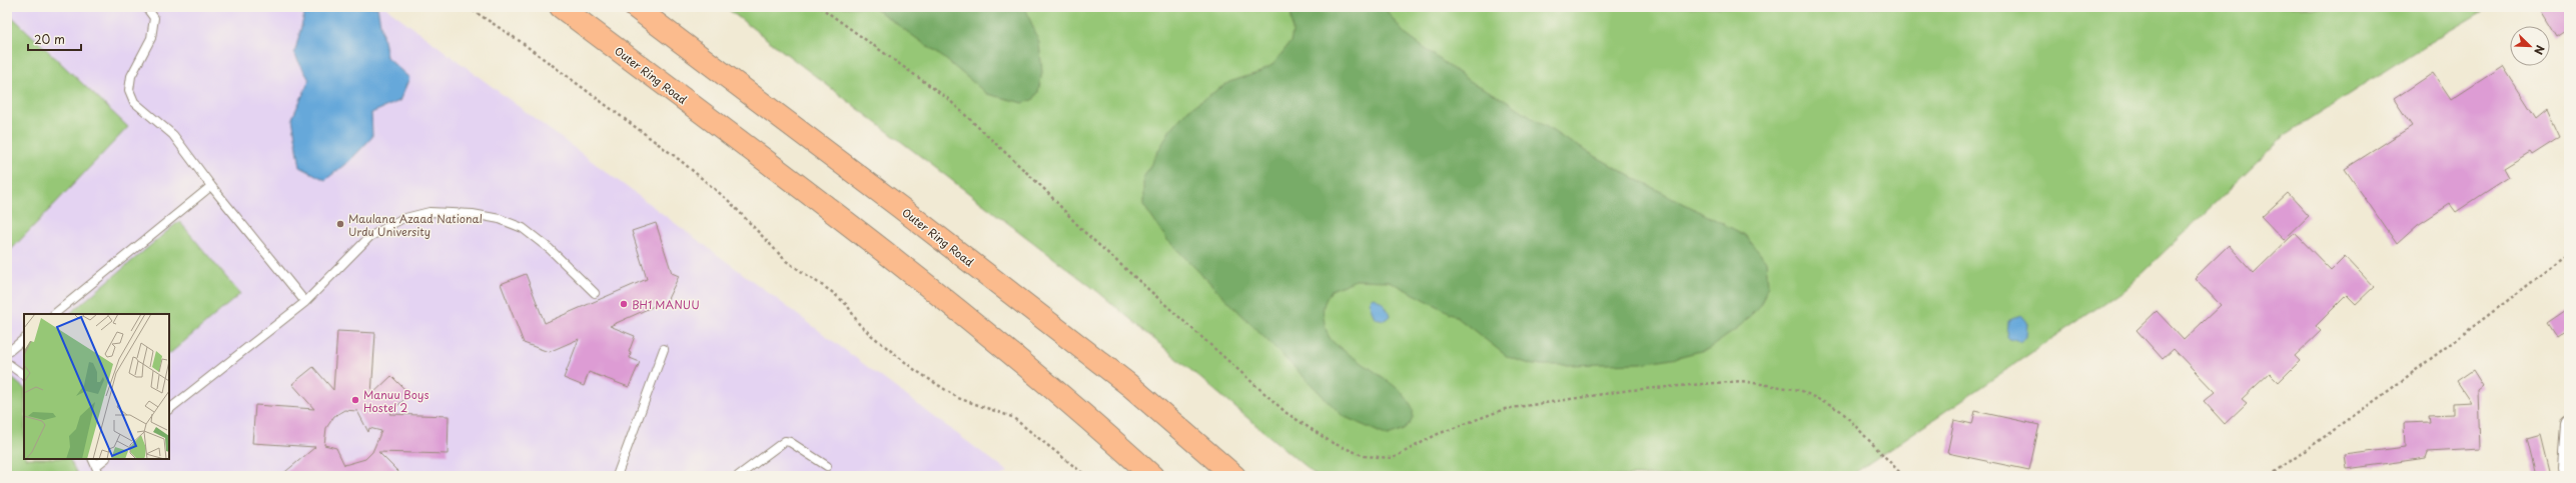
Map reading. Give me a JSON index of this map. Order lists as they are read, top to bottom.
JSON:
{
  "streets": {
    "highway": ["Outer Ring Road"]
  },
  "places": ["Maulana Azaad National Urdu University", "BH1 MANUU", "Manuu Boys Hostel 2"],
  "scale_bar": "20 m",
  "north": "bottom right"
}
